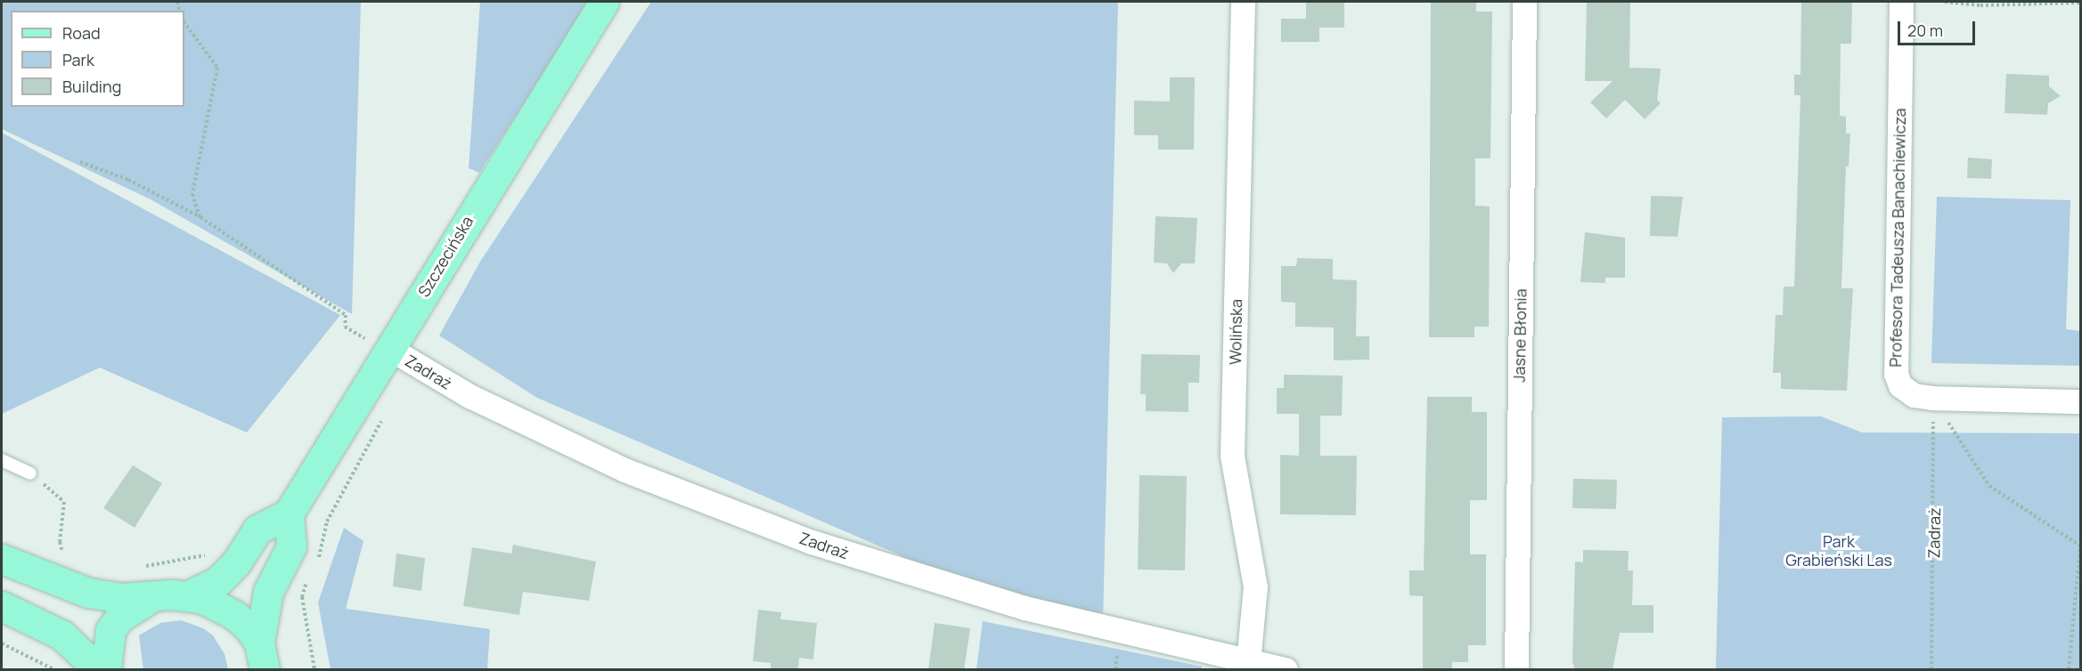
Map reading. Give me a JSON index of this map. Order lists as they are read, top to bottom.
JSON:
{
  "streets": {
    "main road": ["Szczecińska"],
    "street": [
      "Profesora Tadeusza Banachiewicza",
      "Wolińska",
      "Jasne Błonia",
      "Zadraż"
    ]
  },
  "crossings": [
    ["Profesora Tadeusza Banachiewicza", "Zadraż"],
    ["Szczecińska", "Zadraż"],
    ["Wolińska", "Zadraż"]
  ],
  "parks": ["Park Grabieński Las"],
  "legend": ["Road", "Park", "Building"],
  "scale_bar": "20 m"
}
